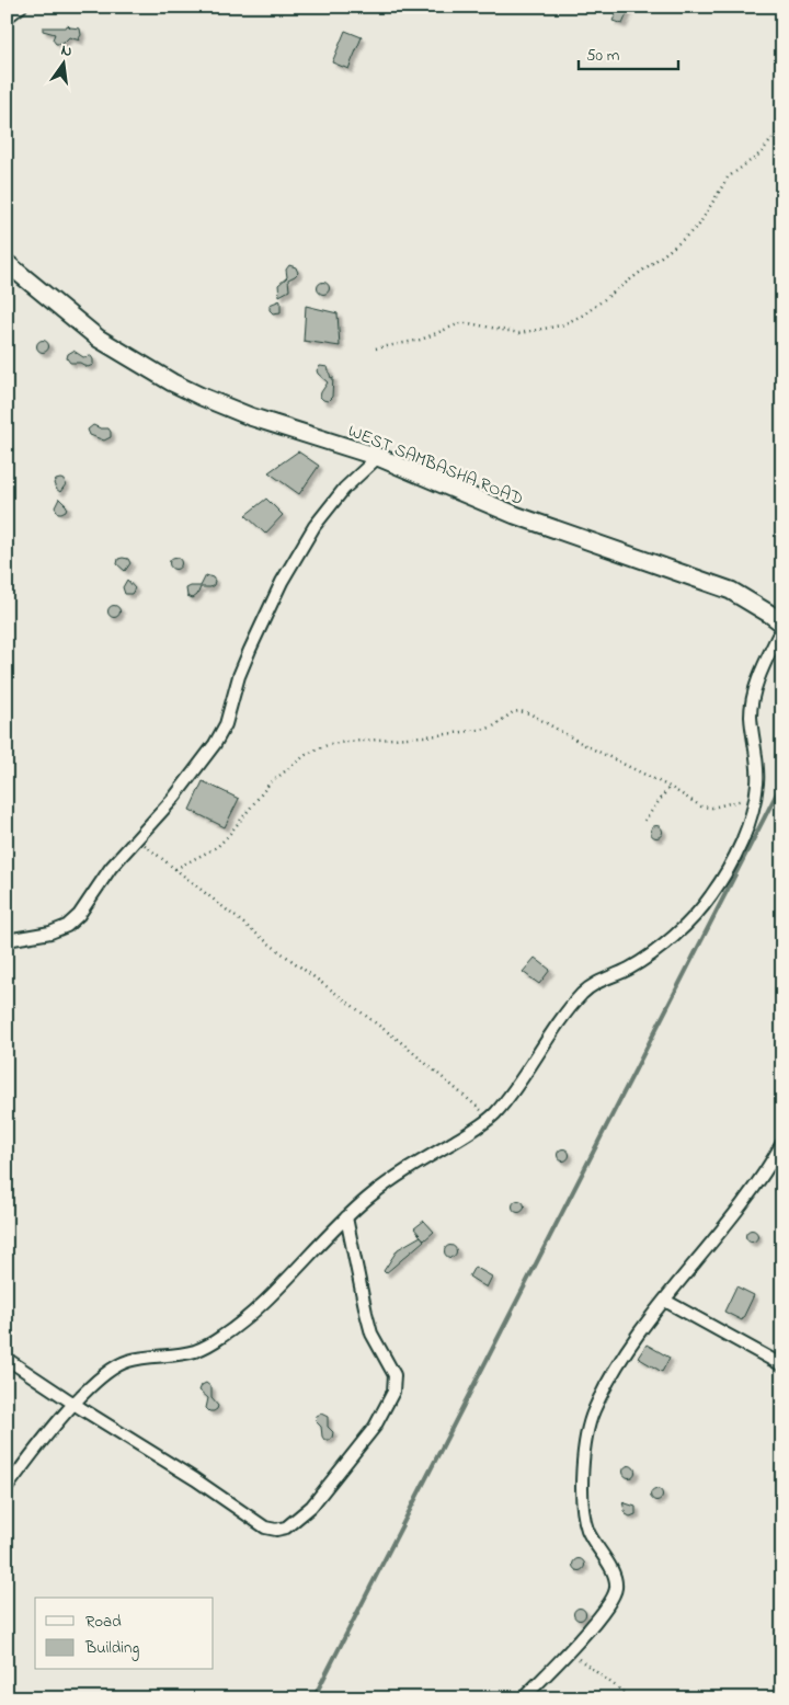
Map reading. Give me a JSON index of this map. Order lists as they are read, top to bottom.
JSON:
{
  "streets": {
    "street": ["WEST SAMBASHA ROAD"]
  },
  "legend": ["Road", "Building"],
  "scale_bar": "50 m",
  "north": "top"
}
